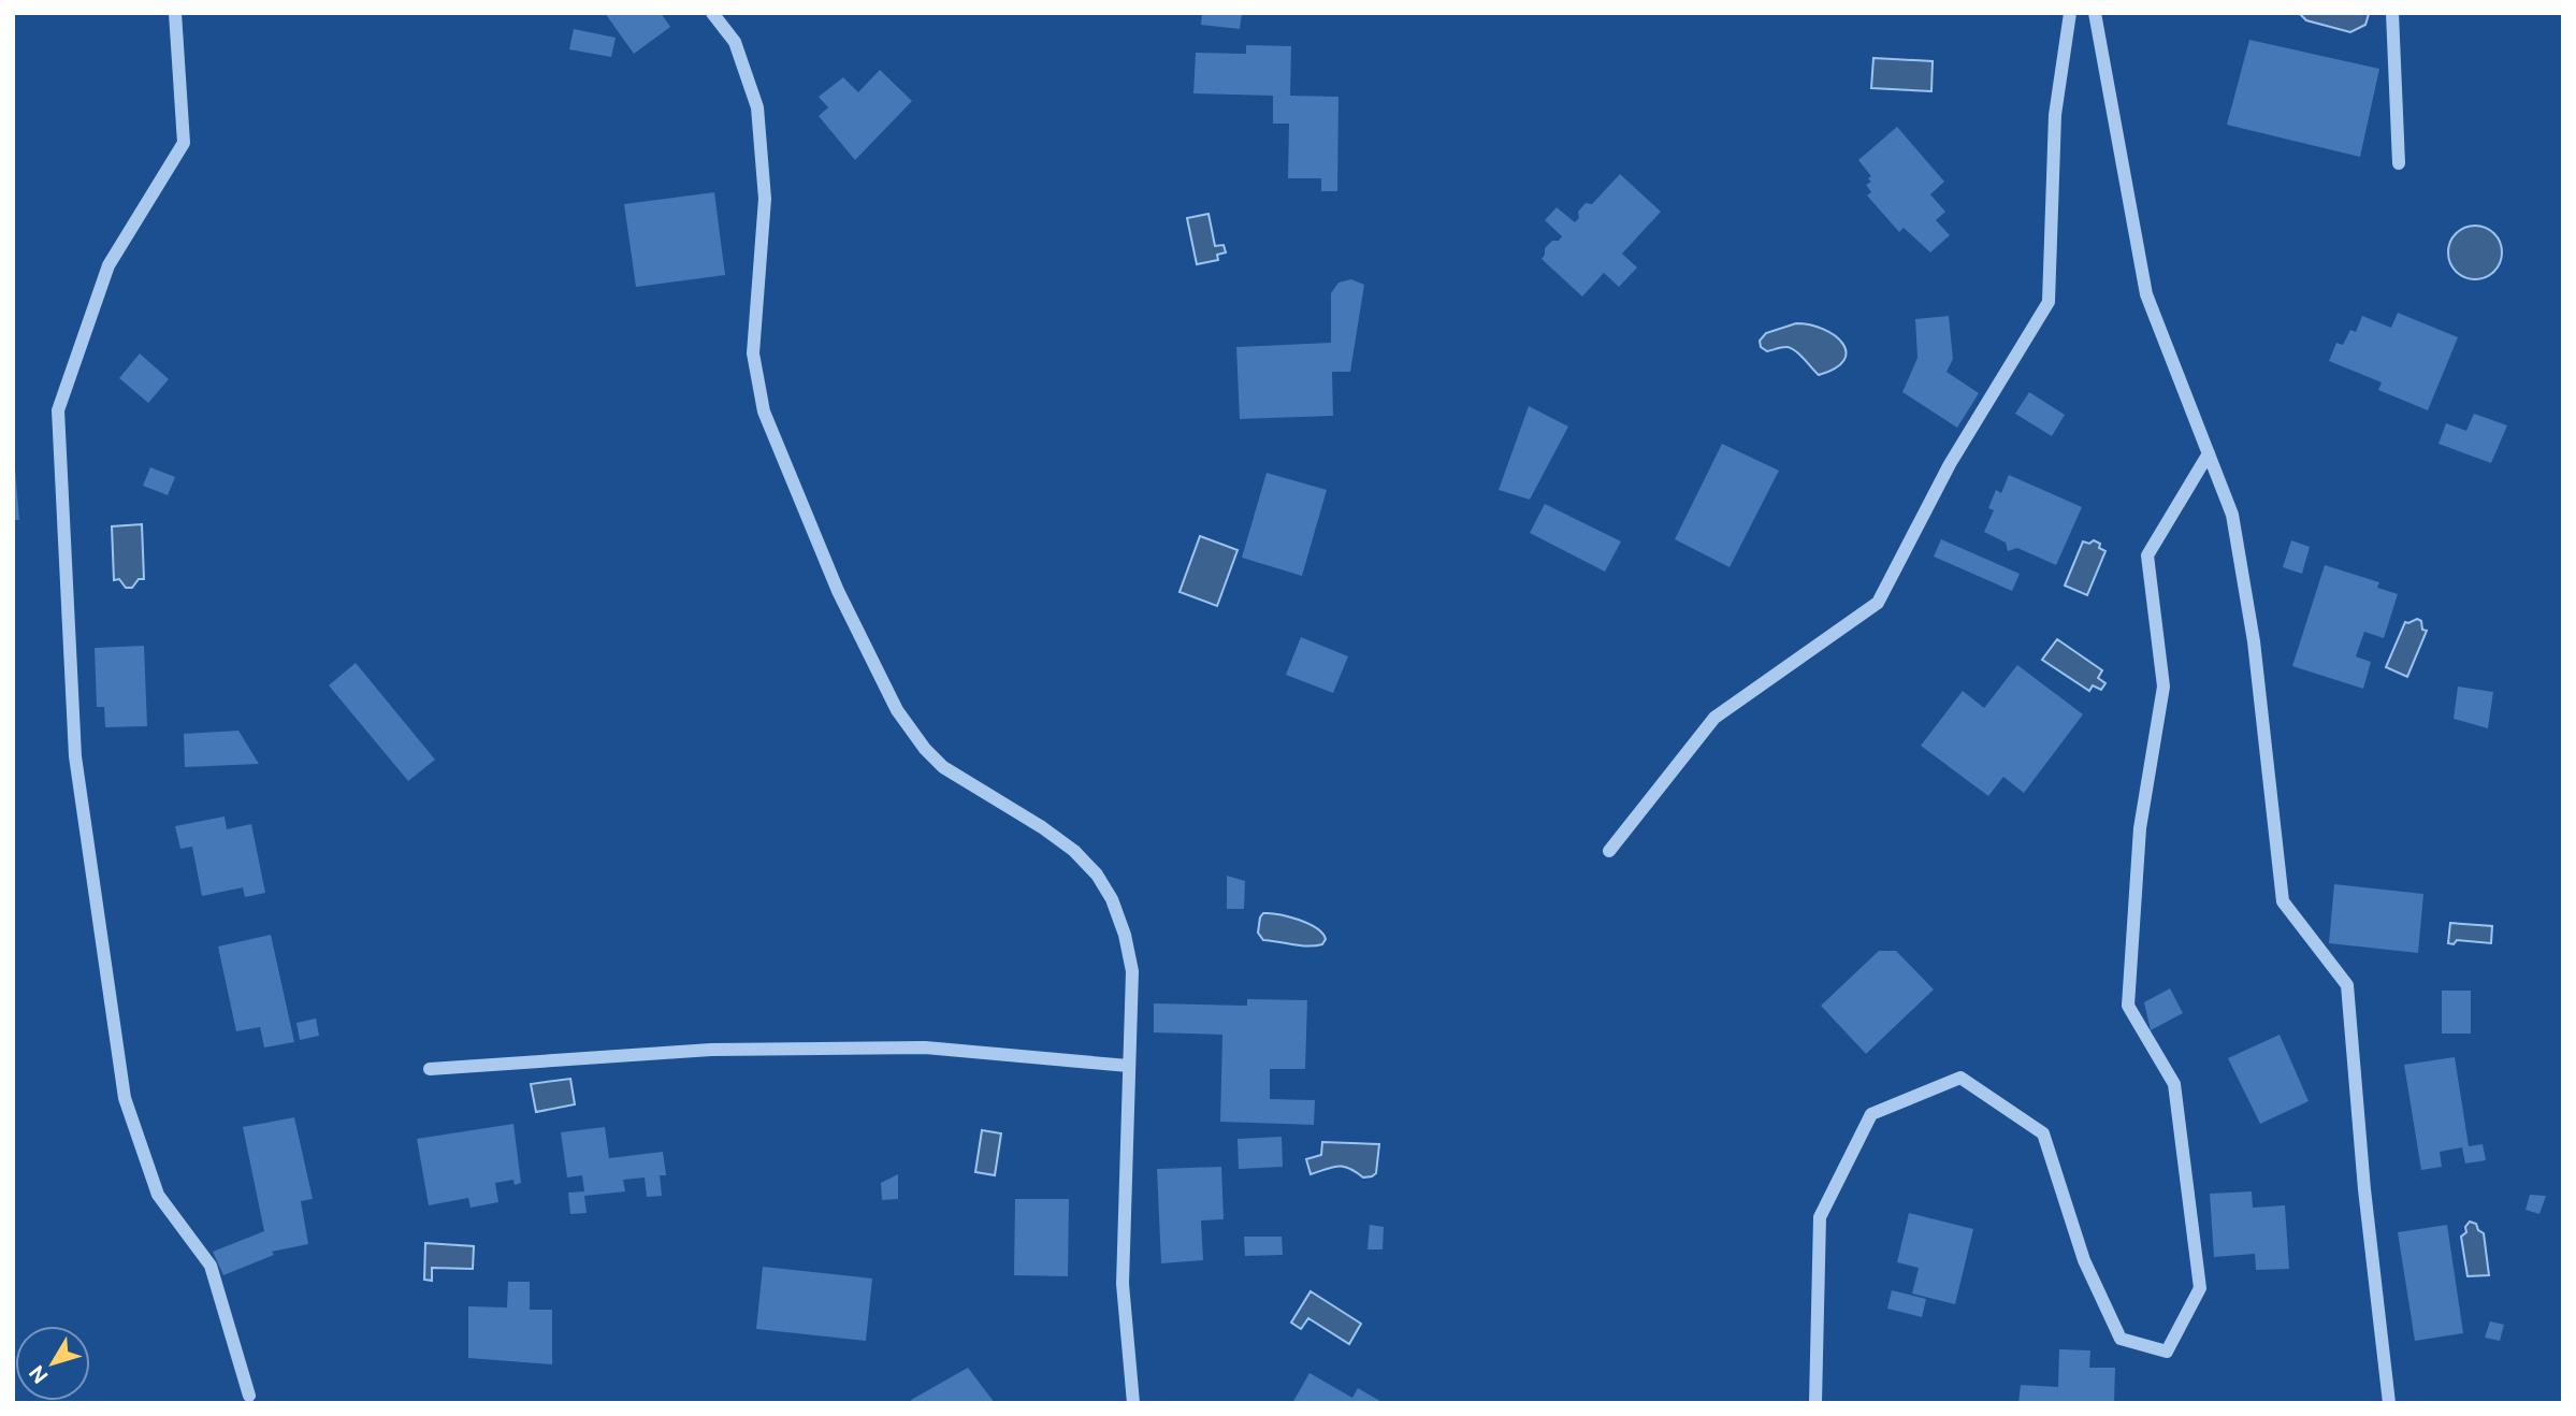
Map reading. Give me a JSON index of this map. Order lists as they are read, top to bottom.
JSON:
{
  "north": "bottom left"
}
